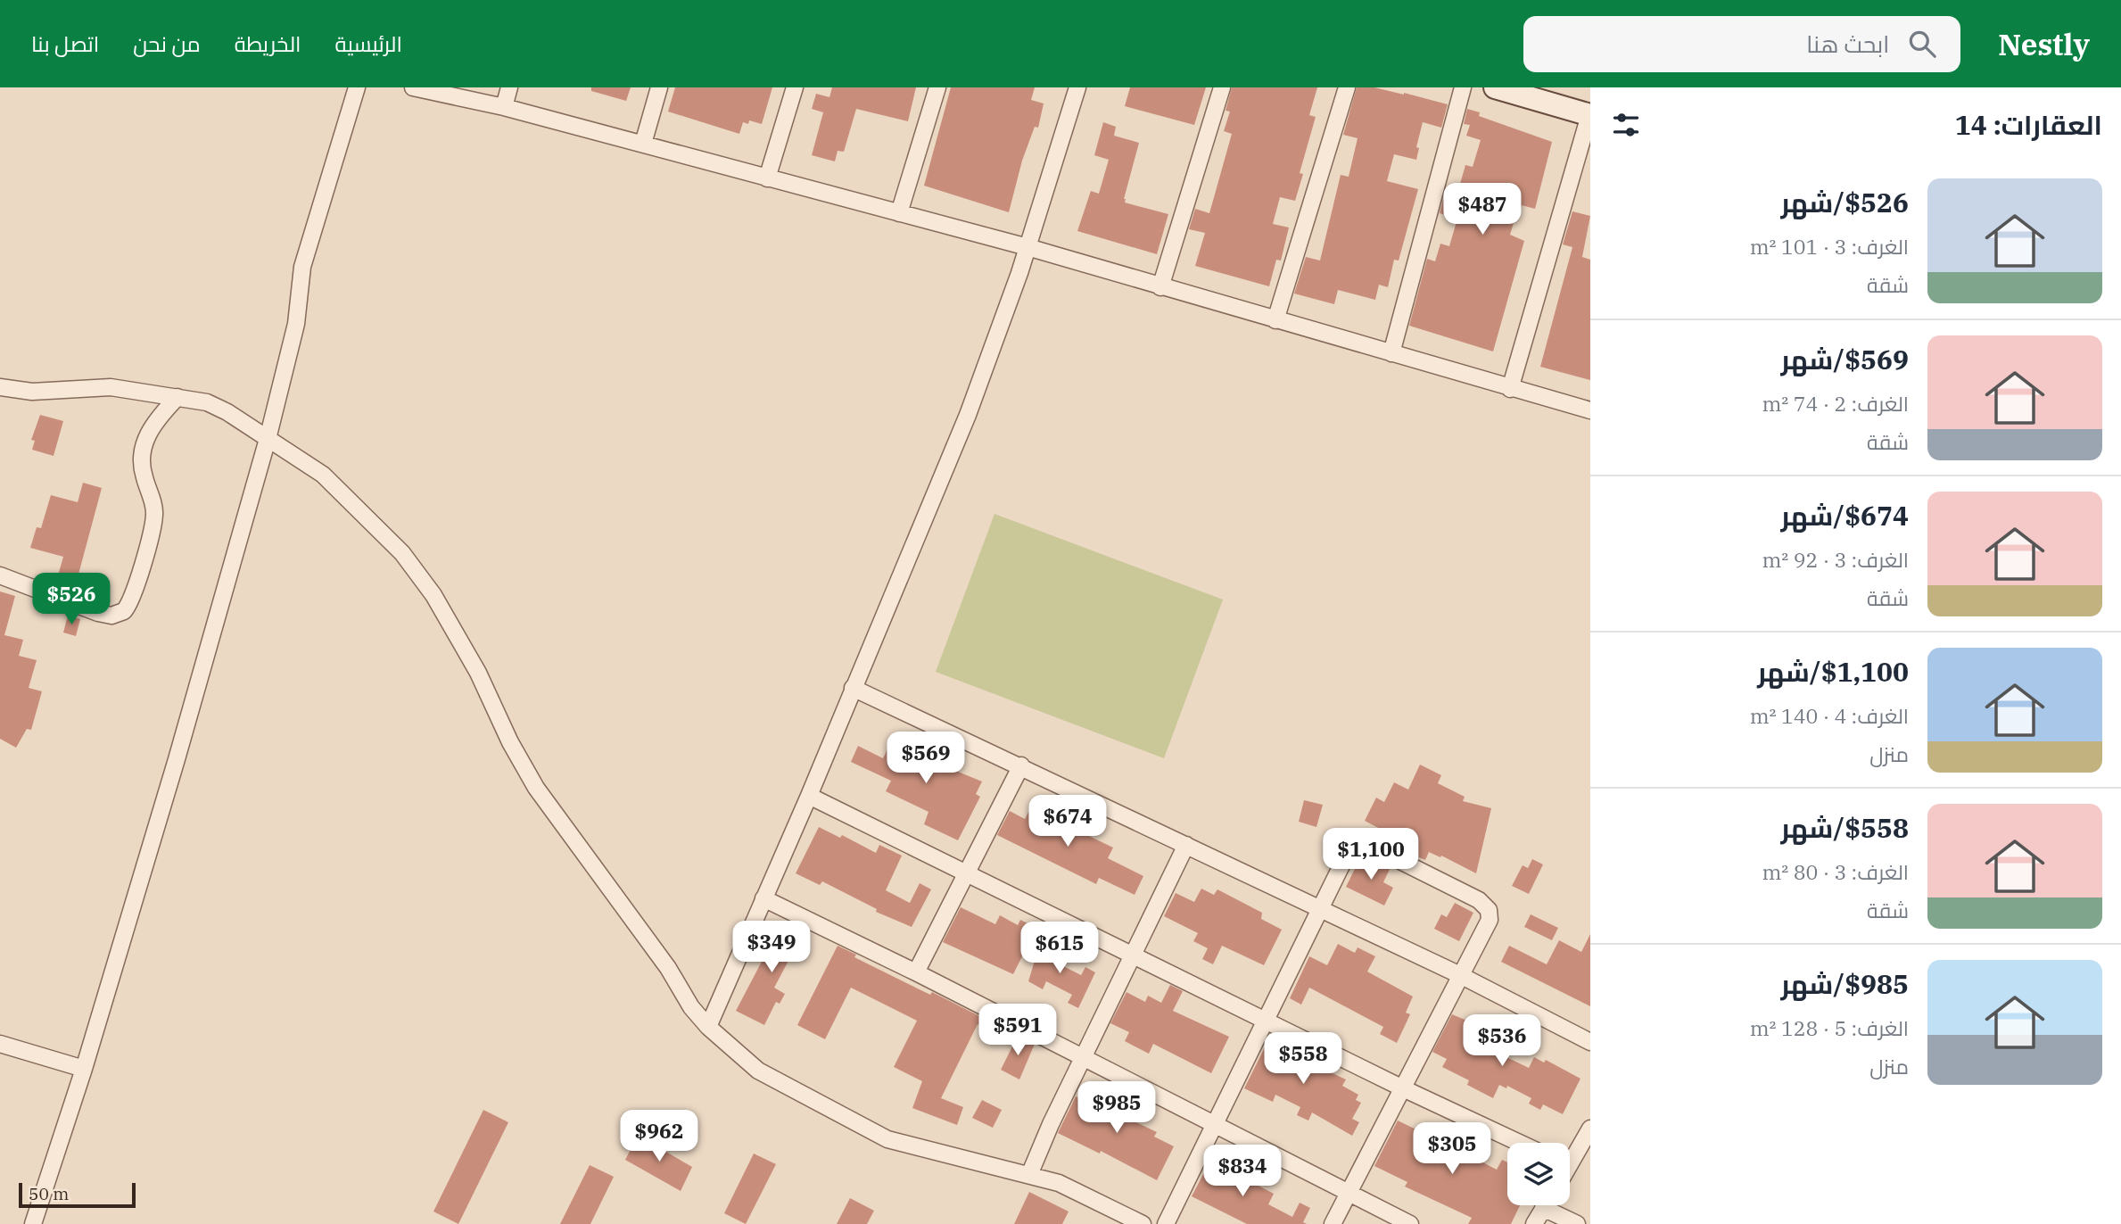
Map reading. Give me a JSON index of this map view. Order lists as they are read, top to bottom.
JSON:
{
  "scale_bar": "50 m",
  "page": {
    "header": "Nestly",
    "search": "ابحث هنا",
    "nav": [
      "الرئيسية",
      "الخريطة",
      "من نحن",
      "اتصل بنا"
    ],
    "heading": "العقارات: 14",
    "list": [
      {
        "name": "$526/شهر",
        "note": "الغرف: 3 · 101 m² · شقة"
      },
      {
        "name": "$569/شهر",
        "note": "الغرف: 2 · 74 m² · شقة"
      },
      {
        "name": "$674/شهر",
        "note": "الغرف: 3 · 92 m² · شقة"
      },
      {
        "name": "$1,100/شهر",
        "note": "الغرف: 4 · 140 m² · منزل"
      },
      {
        "name": "$558/شهر",
        "note": "الغرف: 3 · 80 m² · شقة"
      },
      {
        "name": "$985/شهر",
        "note": "الغرف: 5 · 128 m² · منزل"
      }
    ],
    "price": [
      "$487",
      "$526",
      "$569",
      "$674",
      "$1,100",
      "$349",
      "$615",
      "$591",
      "$536",
      "$558",
      "$985",
      "$962",
      "$305",
      "$834"
    ],
    "scale": "50 m"
  }
}
